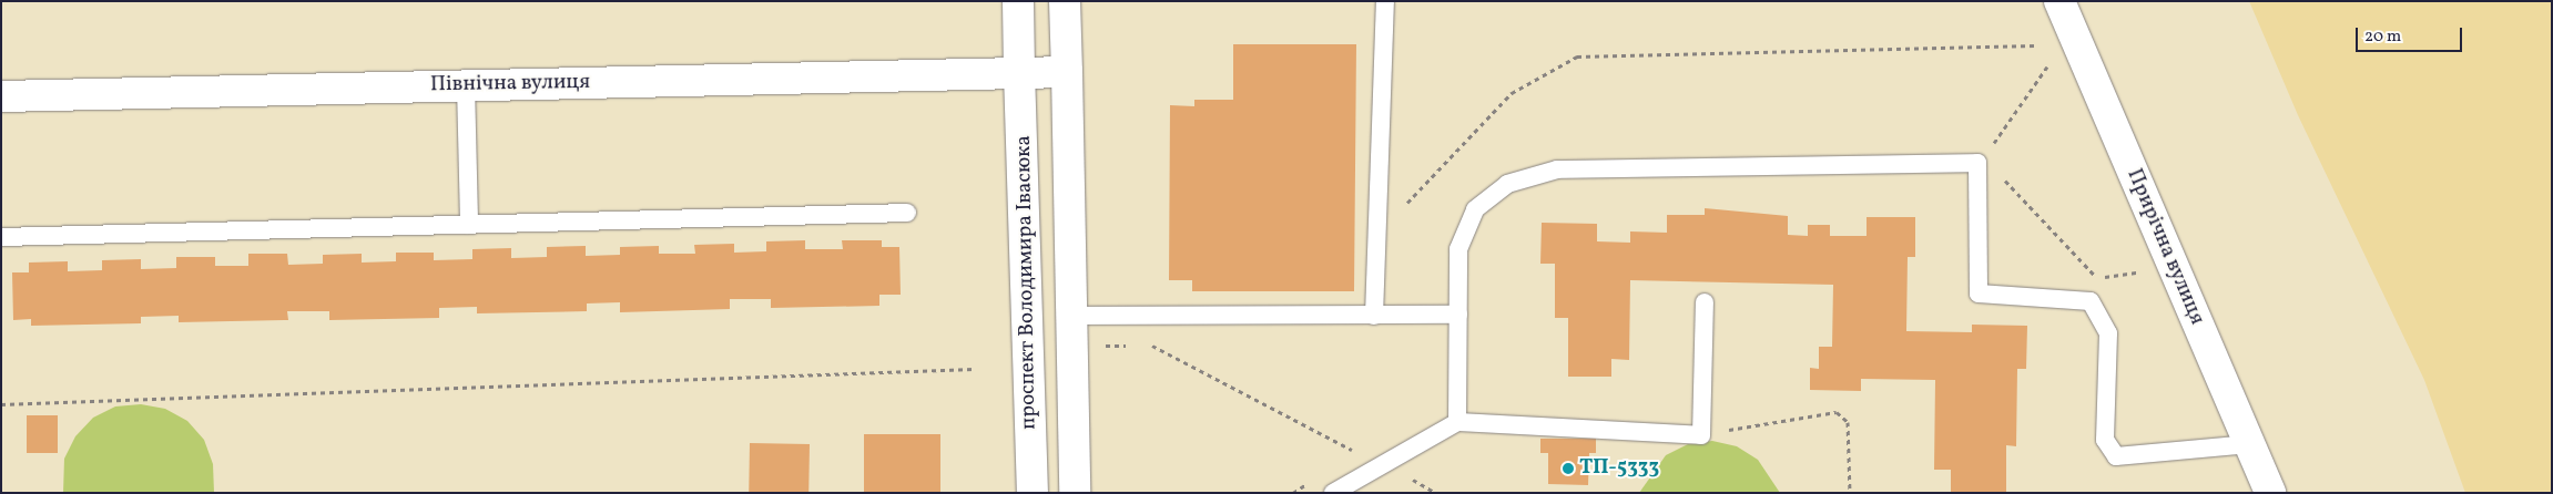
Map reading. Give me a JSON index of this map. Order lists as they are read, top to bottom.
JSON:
{
  "streets": {
    "street": ["Північна вулиця", "Прирічна вулиця", "проспект Володимира Івасюка"]
  },
  "crossings": [
    ["Північна вулиця", "проспект Володимира Івасюка"]
  ],
  "places": ["ТП-5333"],
  "scale_bar": "20 m"
}
